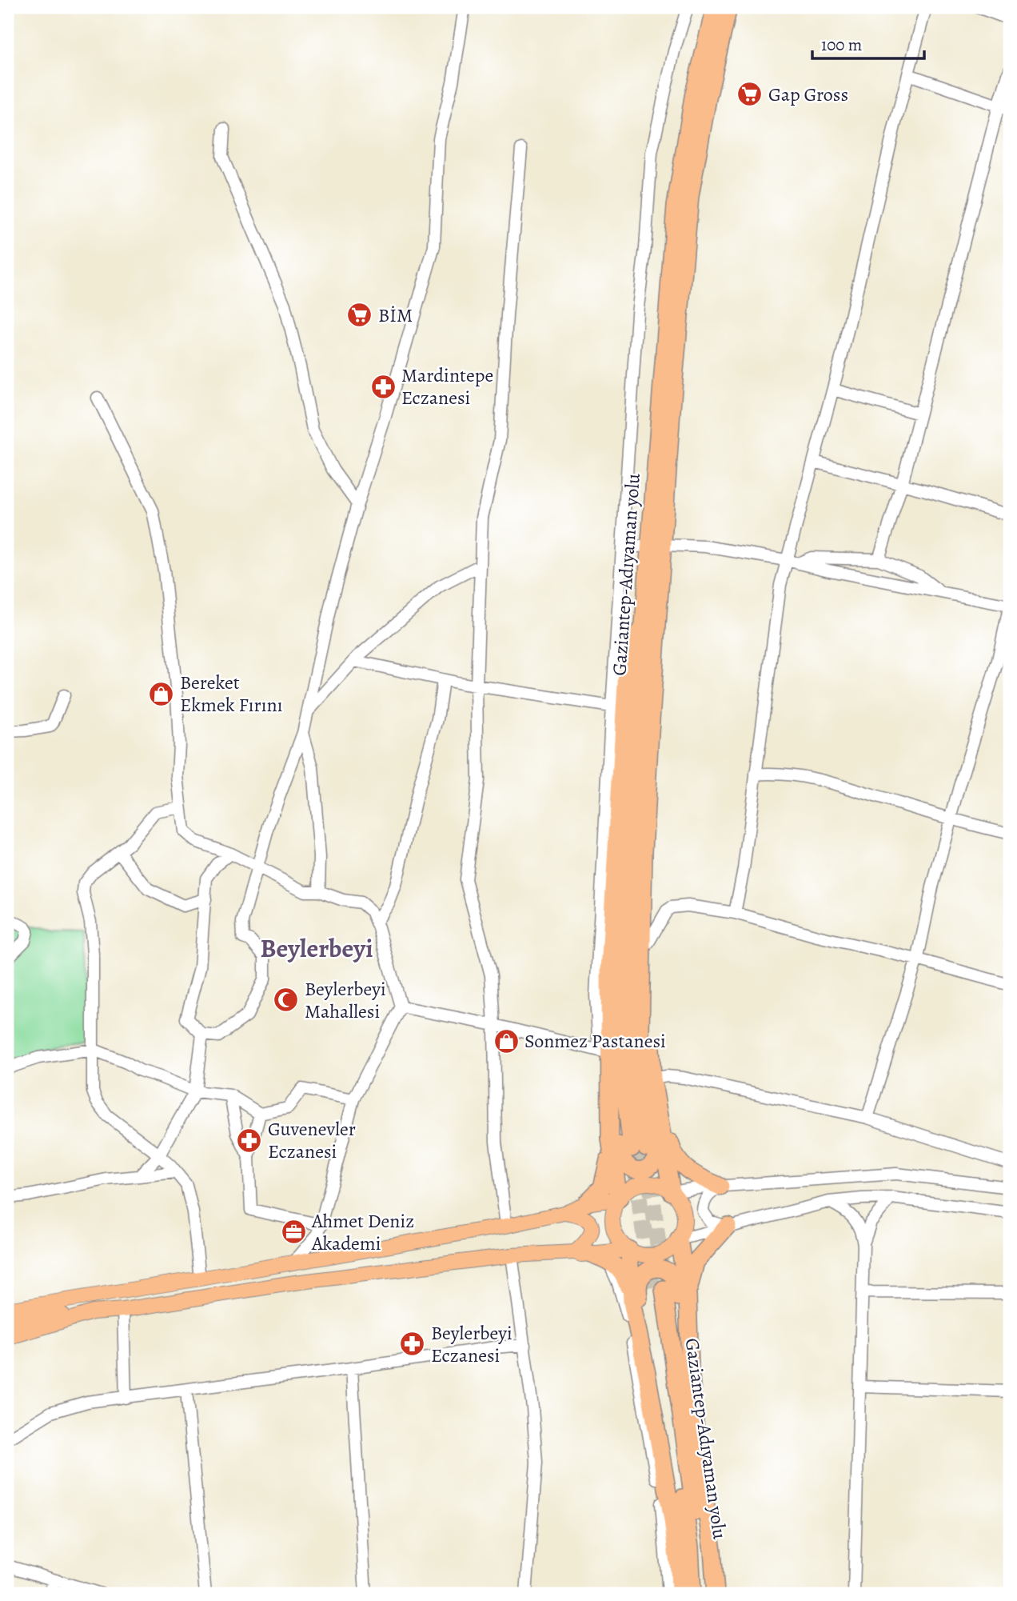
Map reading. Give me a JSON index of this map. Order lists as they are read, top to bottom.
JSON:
{
  "streets": {
    "highway": ["Gaziantep-Adıyaman yolu"]
  },
  "districts": ["Beylerbeyi"],
  "places": {
    "supermarket": ["Gap Gross", "BİM"],
    "pharmacy": ["Mardintepe Eczanesi", "Guvenevler Eczanesi", "Beylerbeyi Eczanesi"],
    "shop": ["Bereket Ekmek Fırını", "Sonmez Pastanesi"],
    "mosque": ["Beylerbeyi Mahallesi"],
    "office": ["Ahmet Deniz Akademi"]
  },
  "scale_bar": "100 m"
}
